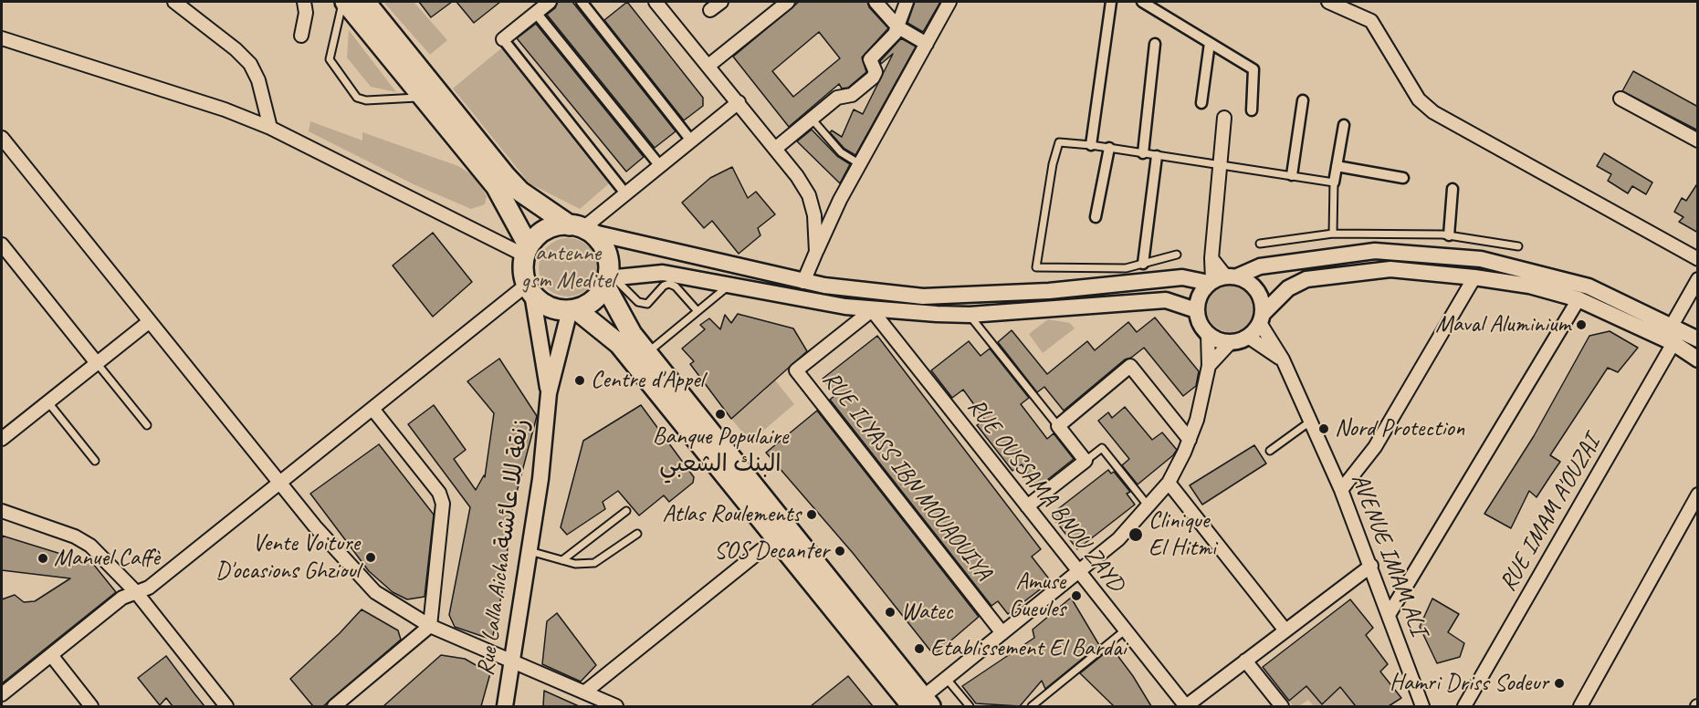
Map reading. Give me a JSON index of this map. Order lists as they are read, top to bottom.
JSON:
{
  "streets": {
    "street": [
      "RUE ILYASS IBN MOUAOUIYA",
      "RUE OUSSAMA BNOU ZAYD",
      "RUE IMAM A'OUZAI",
      "Rue Lalla Aicha زنقة للا عائشة",
      "AVENUE IMAM ALI"
    ]
  },
  "crossings": [
    ["RUE ILYASS IBN MOUAOUIYA", "RUE OUSSAMA BNOU ZAYD"]
  ],
  "parks": ["antenne gsm Meditel"],
  "places": [
    "Maval Aluminium",
    "Centre d'Appel",
    "Banque Populaire البنك الشعبي",
    "Nord Protection",
    "Atlas Roulements",
    "Clinique El Hitmi",
    "SOS Decanter",
    "Vente Voiture D'ocasions Ghzioul",
    "Manuel Caffè",
    "Amuse Gueules",
    "Watec",
    "Etablissement El Bardai",
    "Hamri Driss Sodeur"
  ]
}
